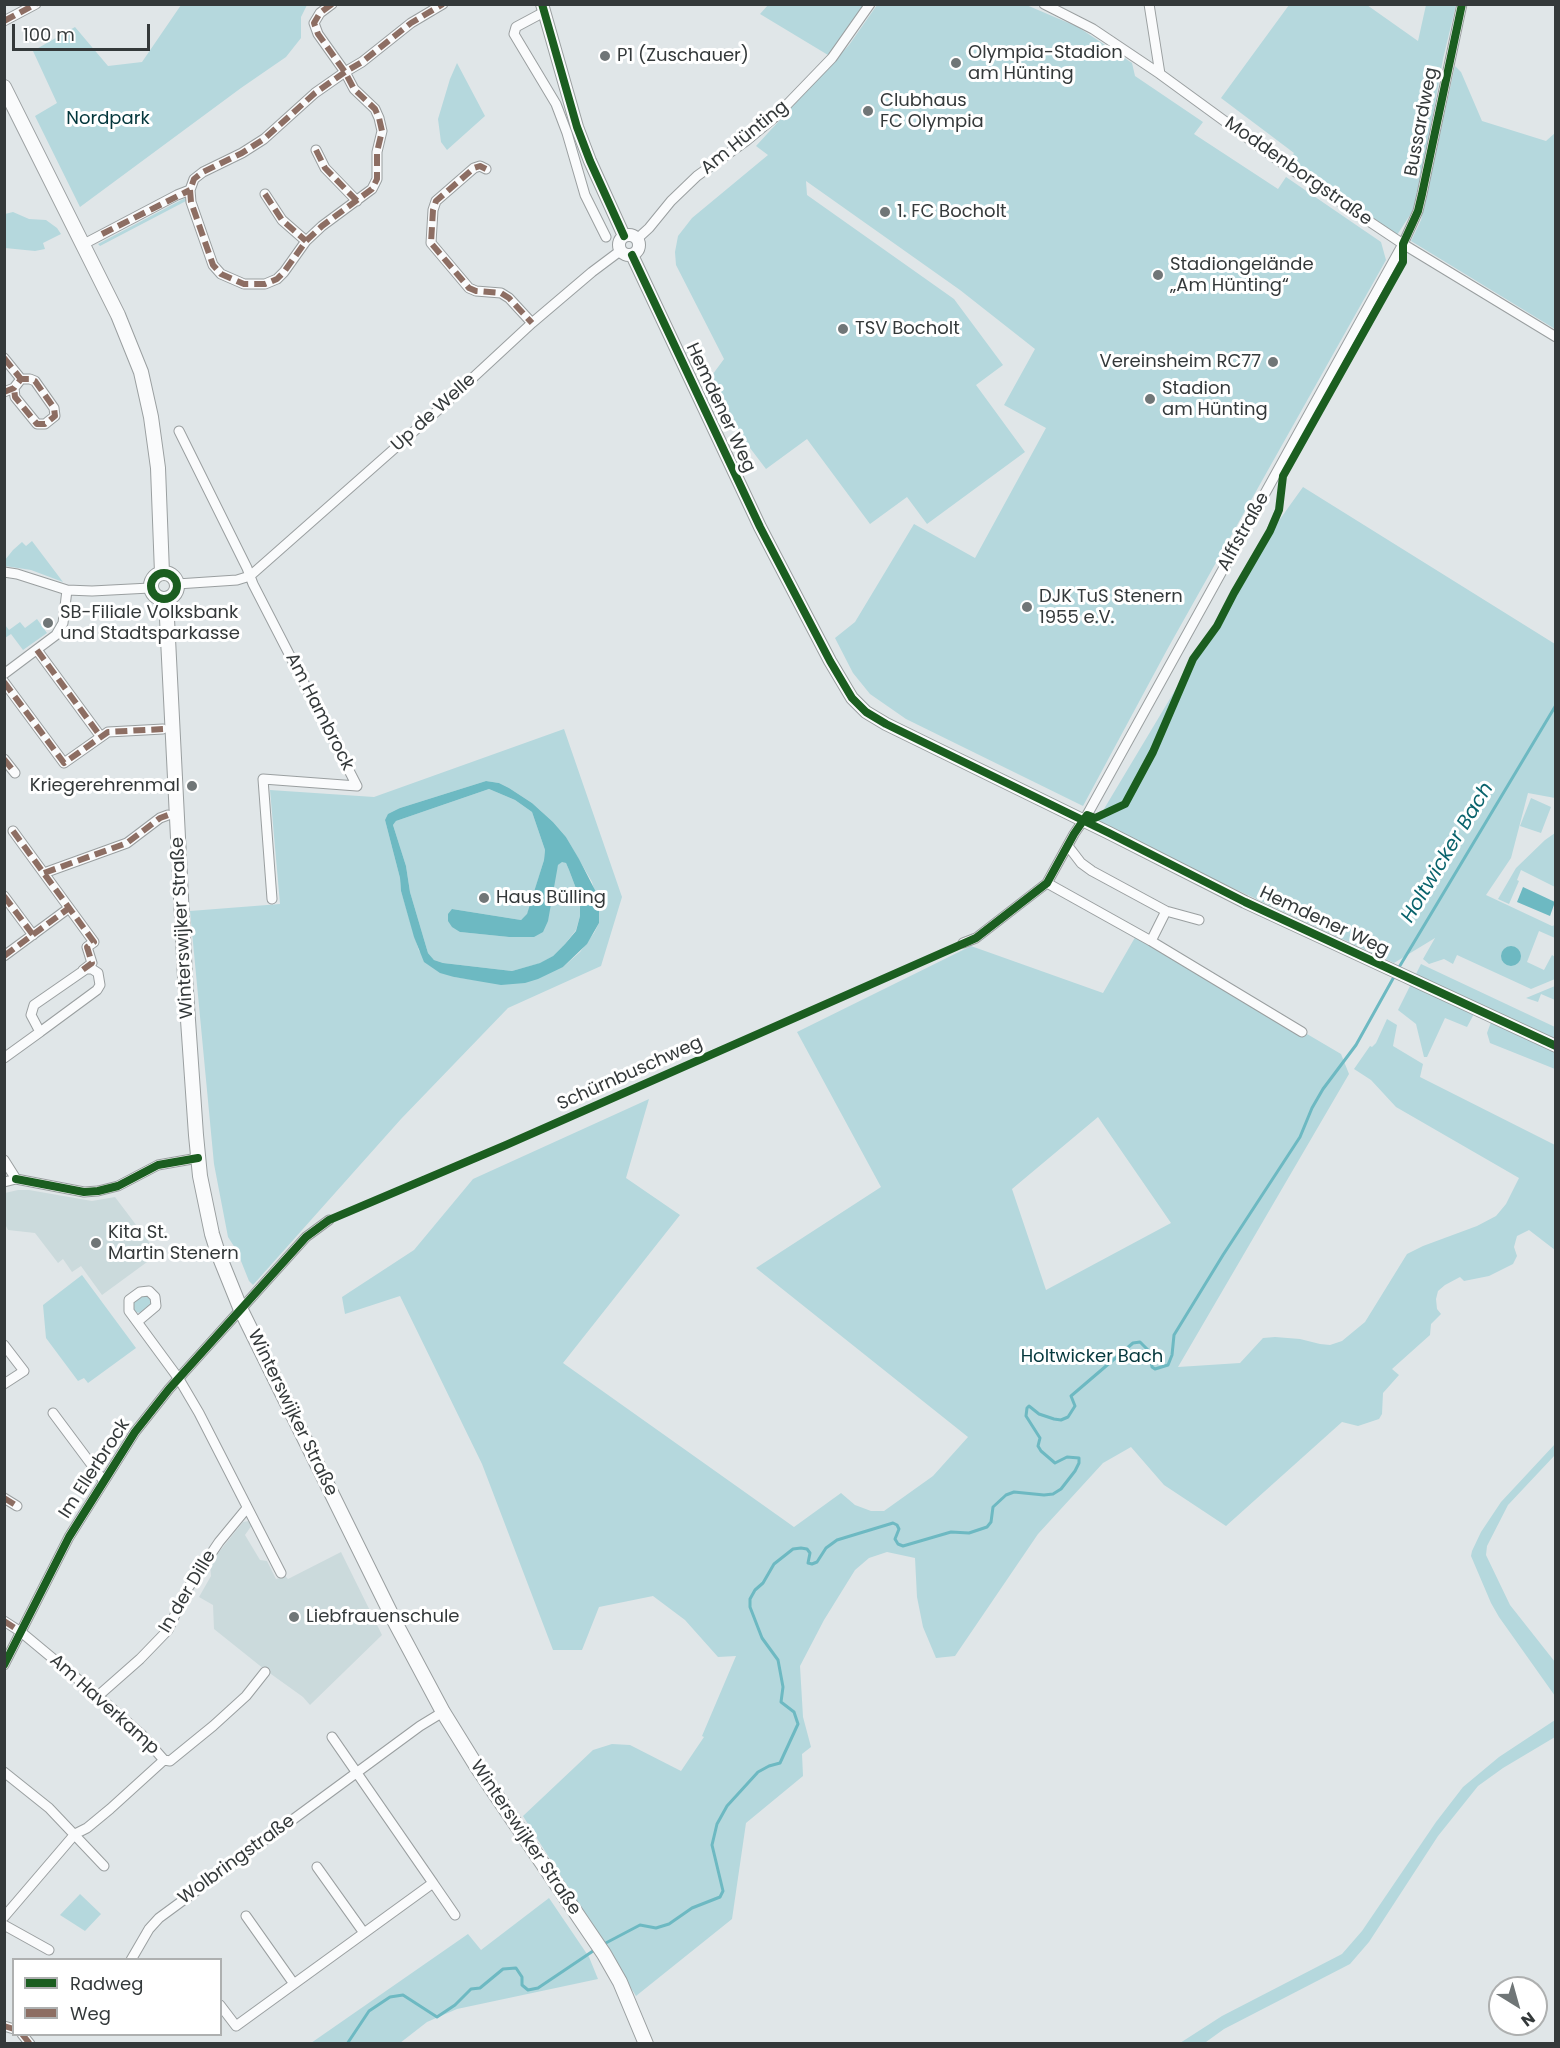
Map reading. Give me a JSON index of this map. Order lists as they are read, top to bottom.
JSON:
{
  "streets": {
    "main road": ["Winterswijker Straße"],
    "street": [
      "Bussardweg",
      "Am Hünting",
      "Moddenborgstraße",
      "Hemdener Weg",
      "Up de Welle",
      "Alffstraße",
      "Am Hambrock",
      "Im Ellerbrock",
      "In der Dille",
      "Am Haverkamp",
      "Wolbringstraße"
    ],
    "cycle path": ["Schürnbuschweg"]
  },
  "crossings": [
    ["Bussardweg", "Moddenborgstraße"],
    ["Bussardweg", "Alffstraße"],
    ["Moddenborgstraße", "Alffstraße"],
    ["Hemdener Weg", "Up de Welle"],
    ["Hemdener Weg", "Alffstraße"],
    ["Up de Welle", "Am Hambrock"],
    ["Winterswijker Straße", "Im Ellerbrock"],
    ["Winterswijker Straße", "Wolbringstraße"],
    ["Im Ellerbrock", "Am Haverkamp"],
    ["In der Dille", "Am Haverkamp"]
  ],
  "water": ["Holtwicker Bach"],
  "parks": ["Nordpark", "Holtwicker Bach"],
  "places": [
    "P1 (Zuschauer)",
    "Olympia-Stadion am Hünting",
    "Clubhaus FC Olympia",
    "1. FC Bocholt",
    "Stadiongelände „Am Hünting“",
    "TSV Bocholt",
    "Vereinsheim RC77",
    "Stadion am Hünting",
    "DJK TuS Stenern 1955 e.V.",
    "SB-Filiale Volksbank und Stadtsparkasse",
    "Kriegerehrenmal",
    "Haus Bülling",
    "Kita St. Martin Stenern",
    "Liebfrauenschule"
  ],
  "legend": ["Radweg", "Weg"],
  "scale_bar": "100 m",
  "north": "bottom right"
}
